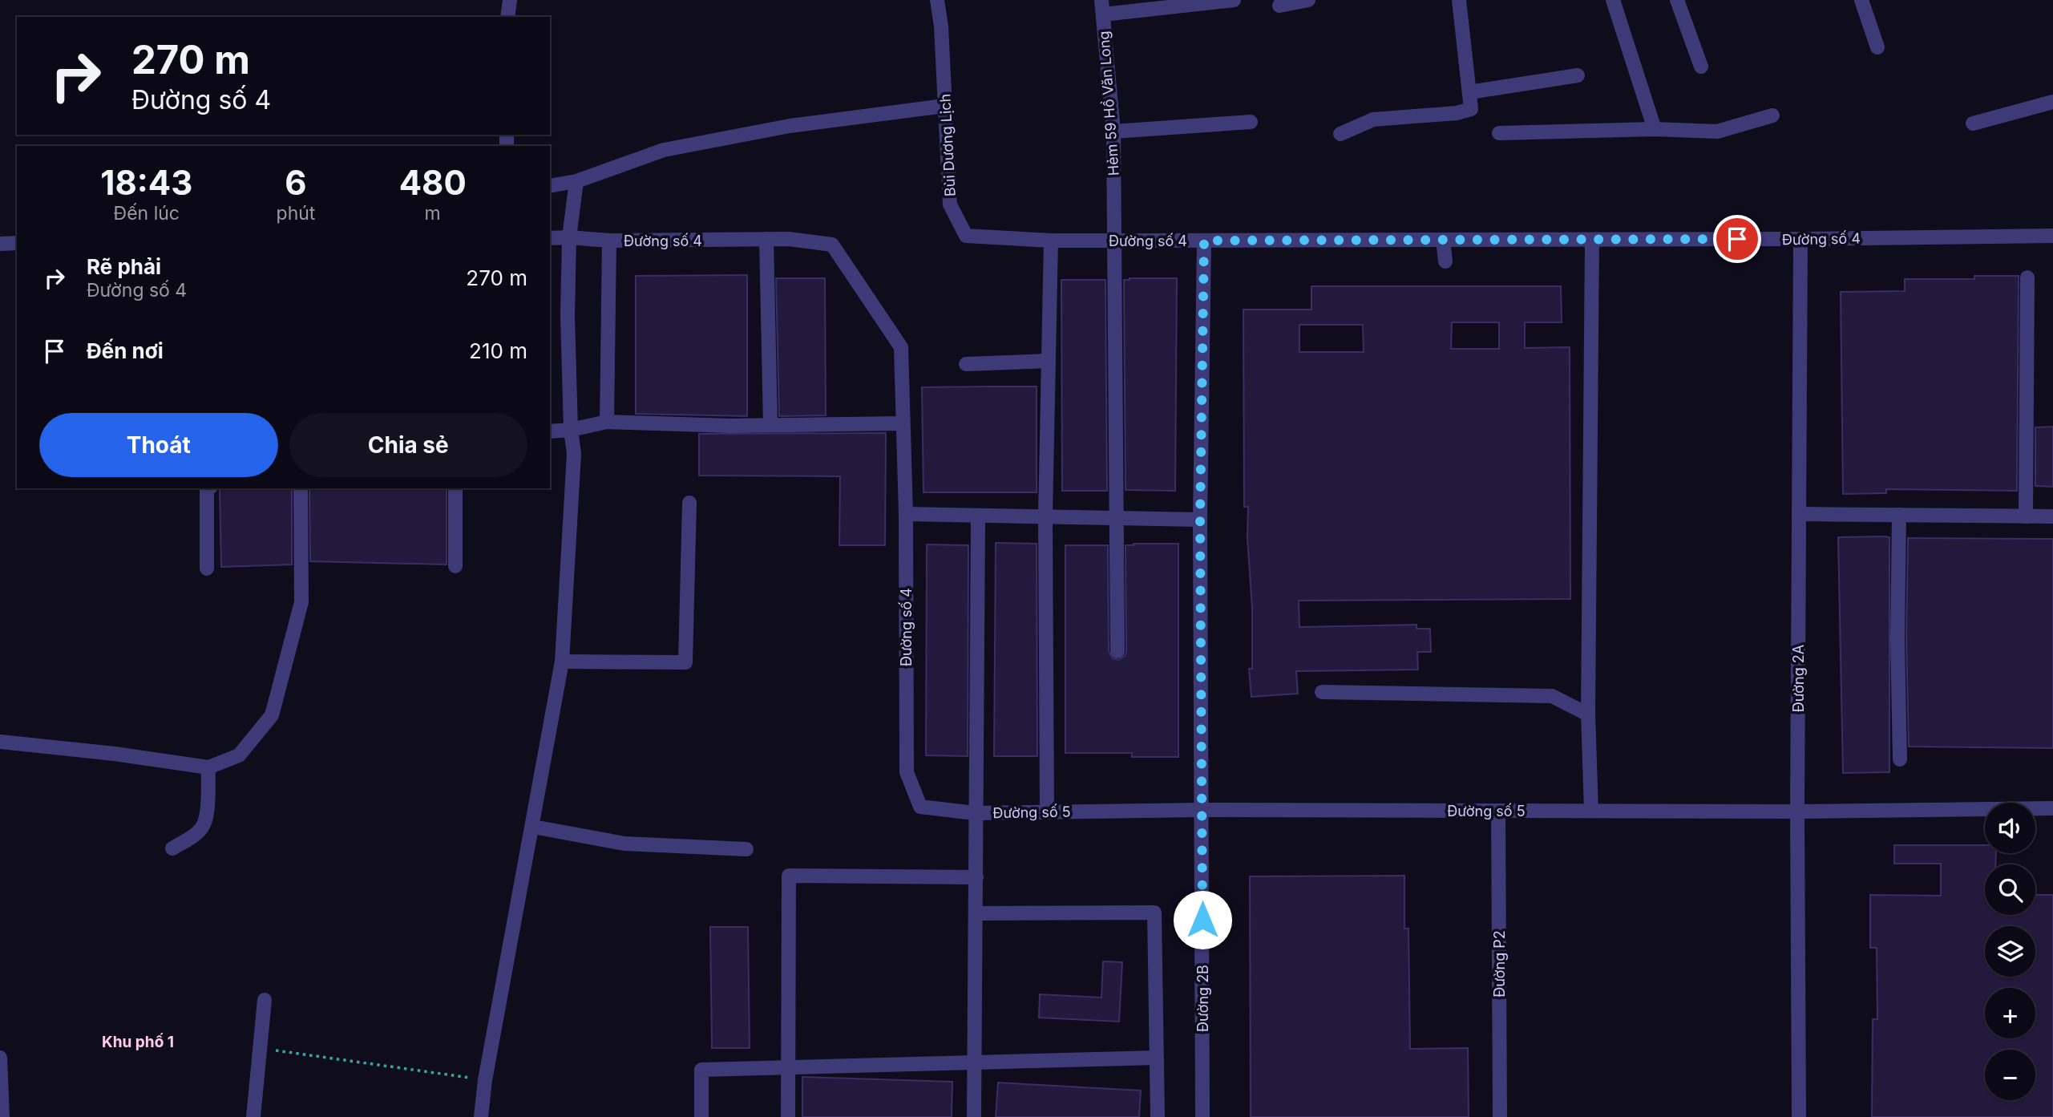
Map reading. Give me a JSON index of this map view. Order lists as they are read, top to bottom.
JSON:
{
  "streets": {
    "street": [
      "Hẻm 59 Hồ Văn Long",
      "Bùi Dương Lịch",
      "Đường số 4",
      "Đường 2A",
      "Đường số 5",
      "Đường P2",
      "Đường 2B"
    ]
  },
  "crossings": [
    ["Hẻm 59 Hồ Văn Long", "Đường số 4"],
    ["Bùi Dương Lịch", "Đường số 4"],
    ["Đường số 4", "Đường 2A"],
    ["Đường số 4", "Đường số 5"],
    ["Đường số 4", "Đường 2B"],
    ["Đường 2A", "Đường số 5"],
    ["Đường số 5", "Đường P2"],
    ["Đường số 5", "Đường 2B"]
  ],
  "districts": ["Khu phố 1"],
  "page": {
    "turn": ["270 m", "Đường số 4"],
    "eta": [
      "18:43",
      "Đến lúc",
      "6",
      "phút",
      "480",
      "m"
    ],
    "list": [
      {
        "name": "Rẽ phải",
        "note": "Đường số 4",
        "value": "270 m"
      },
      {
        "name": "Đến nơi",
        "value": "210 m"
      }
    ],
    "buttons": ["Thoát", "Chia sẻ"],
    "map_buttons": ["+", "−"]
  }
}
